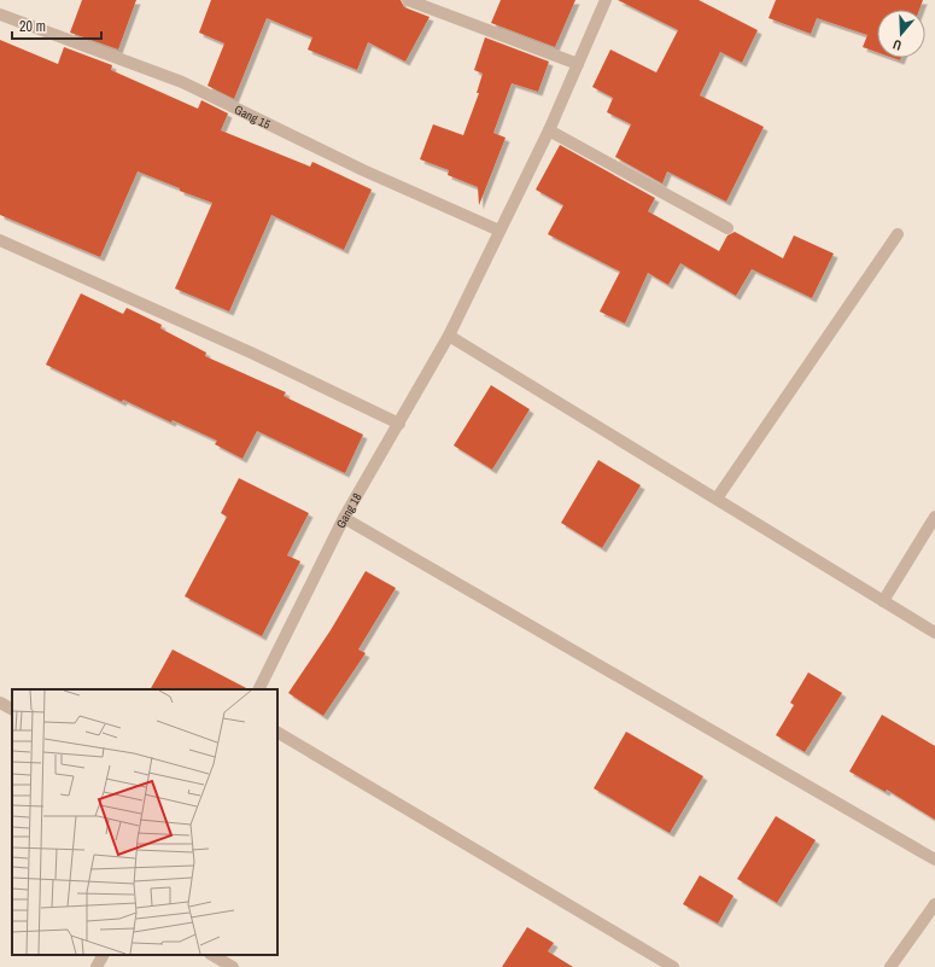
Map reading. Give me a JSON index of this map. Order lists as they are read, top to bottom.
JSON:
{
  "streets": {
    "street": ["Gang 15", "Gang 18"]
  },
  "crossings": [
    ["Gang 15", "Gang 18"]
  ],
  "scale_bar": "20 m",
  "north": "bottom"
}
